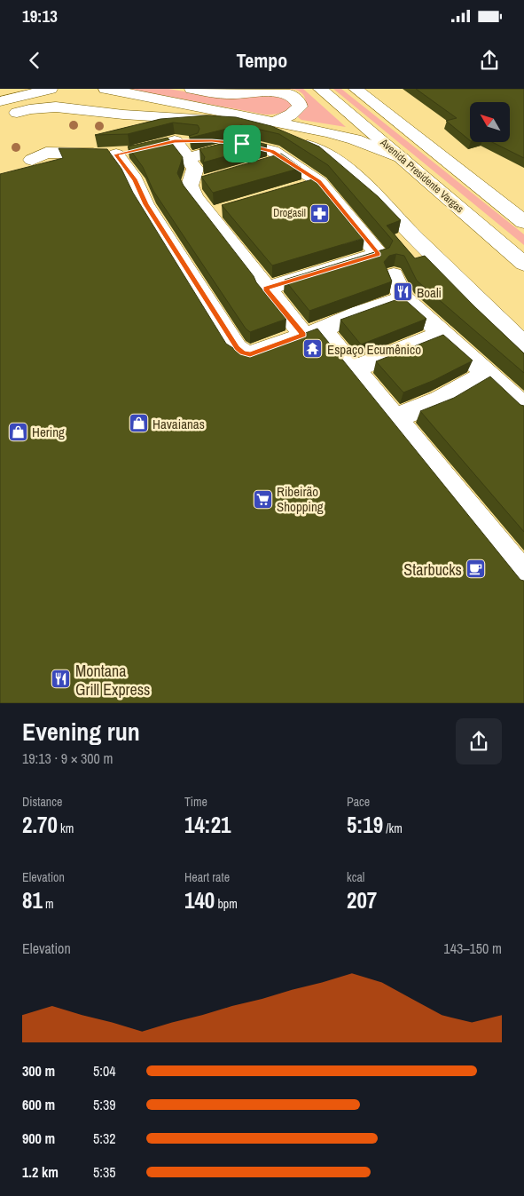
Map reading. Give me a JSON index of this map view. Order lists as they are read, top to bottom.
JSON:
{
  "streets": {
    "main road": ["Avenida Presidente Vargas"]
  },
  "places": {
    "pharmacy": ["Drogasil"],
    "restaurant": ["Boali", "Montana Grill Express"],
    "temple": ["Espaço Ecumênico"],
    "shop": ["Havaianas", "Hering"],
    "supermarket": ["Ribeirão Shopping"],
    "cafe": ["Starbucks"]
  },
  "north": "top left",
  "page": {
    "status": "19:13",
    "header": "Tempo",
    "heading": ["Evening run", "19:13 · 9 × 300 m"],
    "stats": [
      ["Distance", "2.70 km"],
      ["Time", "14:21"],
      ["Pace", "5:19 /km"],
      ["Elevation", "81 m"],
      ["Heart rate", "140 bpm"],
      ["kcal", "207"]
    ],
    "chart": ["Elevation", "143–150 m"],
    "list": [
      {
        "name": "300 m",
        "note": "5:04"
      },
      {
        "name": "600 m",
        "note": "5:39"
      },
      {
        "name": "900 m",
        "note": "5:32"
      },
      {
        "name": "1.2 km",
        "note": "5:35"
      }
    ]
  }
}
